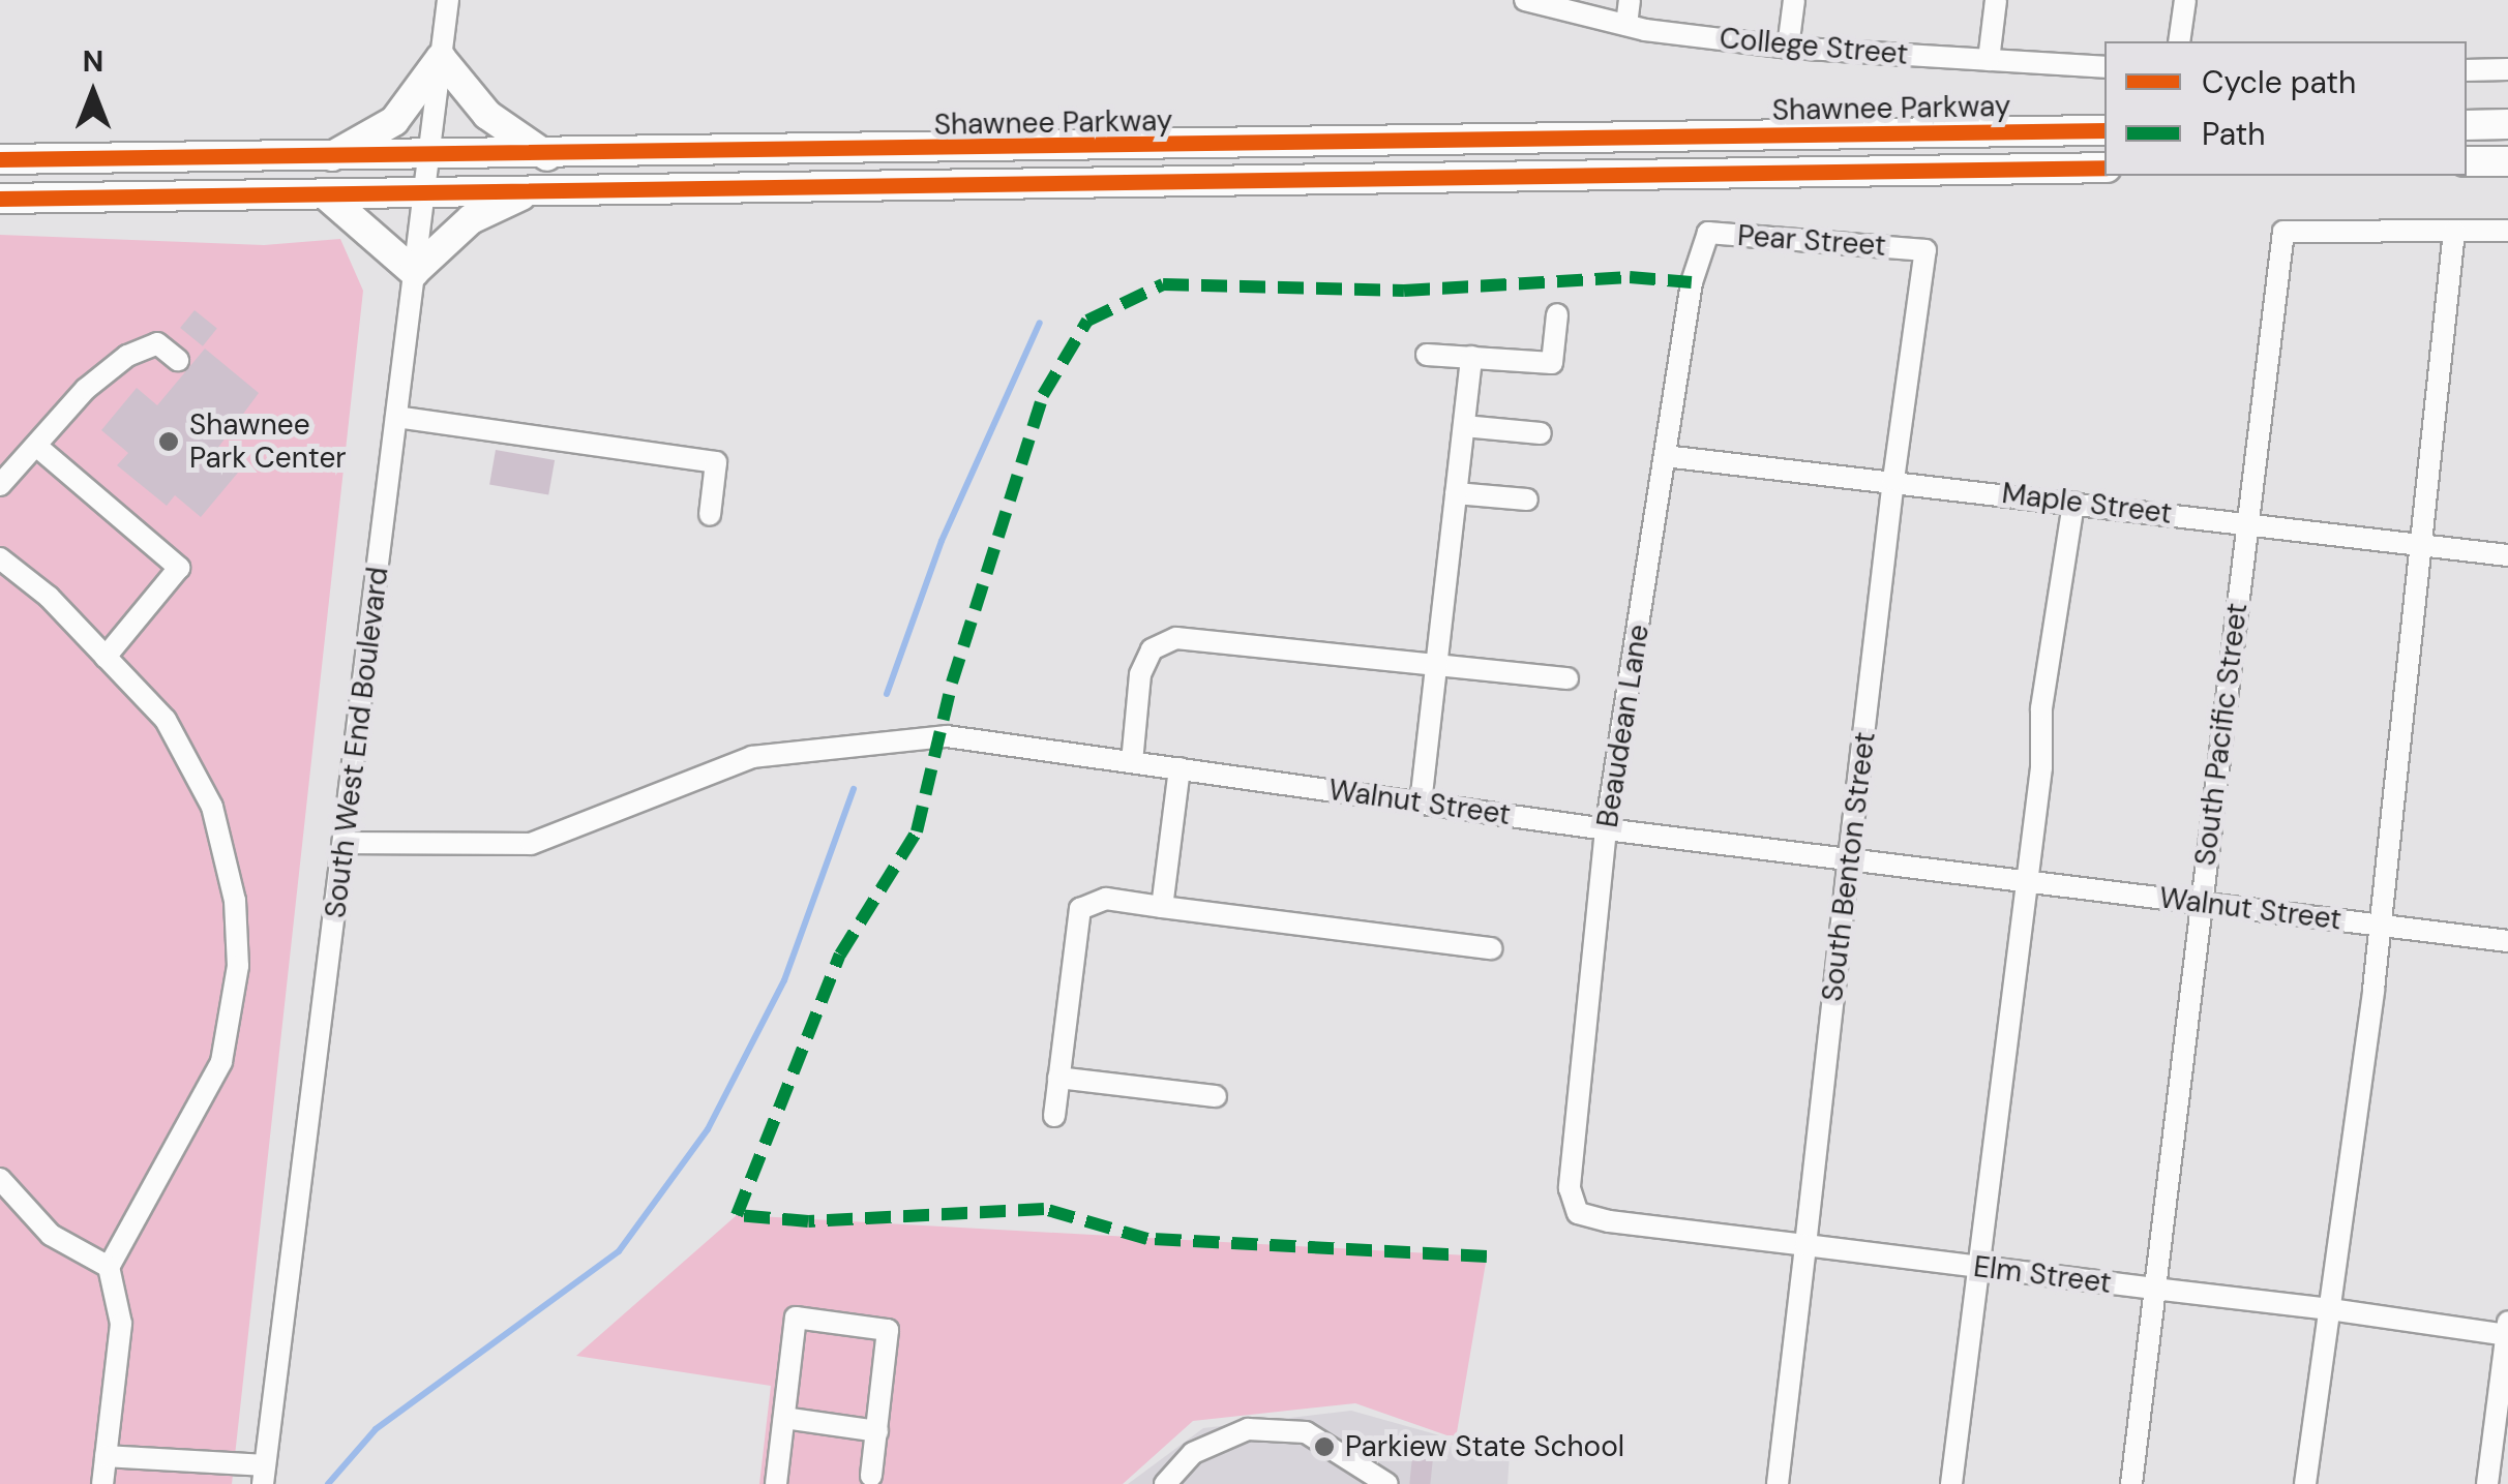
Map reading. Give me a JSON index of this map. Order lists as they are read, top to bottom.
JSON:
{
  "streets": {
    "highway": ["Shawnee Parkway"],
    "street": [
      "College Street",
      "Pear Street",
      "Maple Street",
      "Beaudean Lane",
      "South Pacific Street",
      "South West End Boulevard",
      "Walnut Street",
      "South Benton Street",
      "Elm Street"
    ]
  },
  "crossings": [
    ["Shawnee Parkway", "South West End Boulevard"],
    ["Pear Street", "Beaudean Lane"],
    ["Pear Street", "South Benton Street"],
    ["Maple Street", "Beaudean Lane"],
    ["Maple Street", "South Pacific Street"],
    ["Maple Street", "South Benton Street"],
    ["Beaudean Lane", "Walnut Street"],
    ["Beaudean Lane", "Elm Street"],
    ["South Pacific Street", "Walnut Street"],
    ["South Pacific Street", "Elm Street"],
    ["South West End Boulevard", "Walnut Street"],
    ["Walnut Street", "South Benton Street"],
    ["South Benton Street", "Elm Street"]
  ],
  "places": ["Shawnee Park Center", "Parkiew State School"],
  "legend": ["Cycle path", "Path"],
  "north": "top"
}
